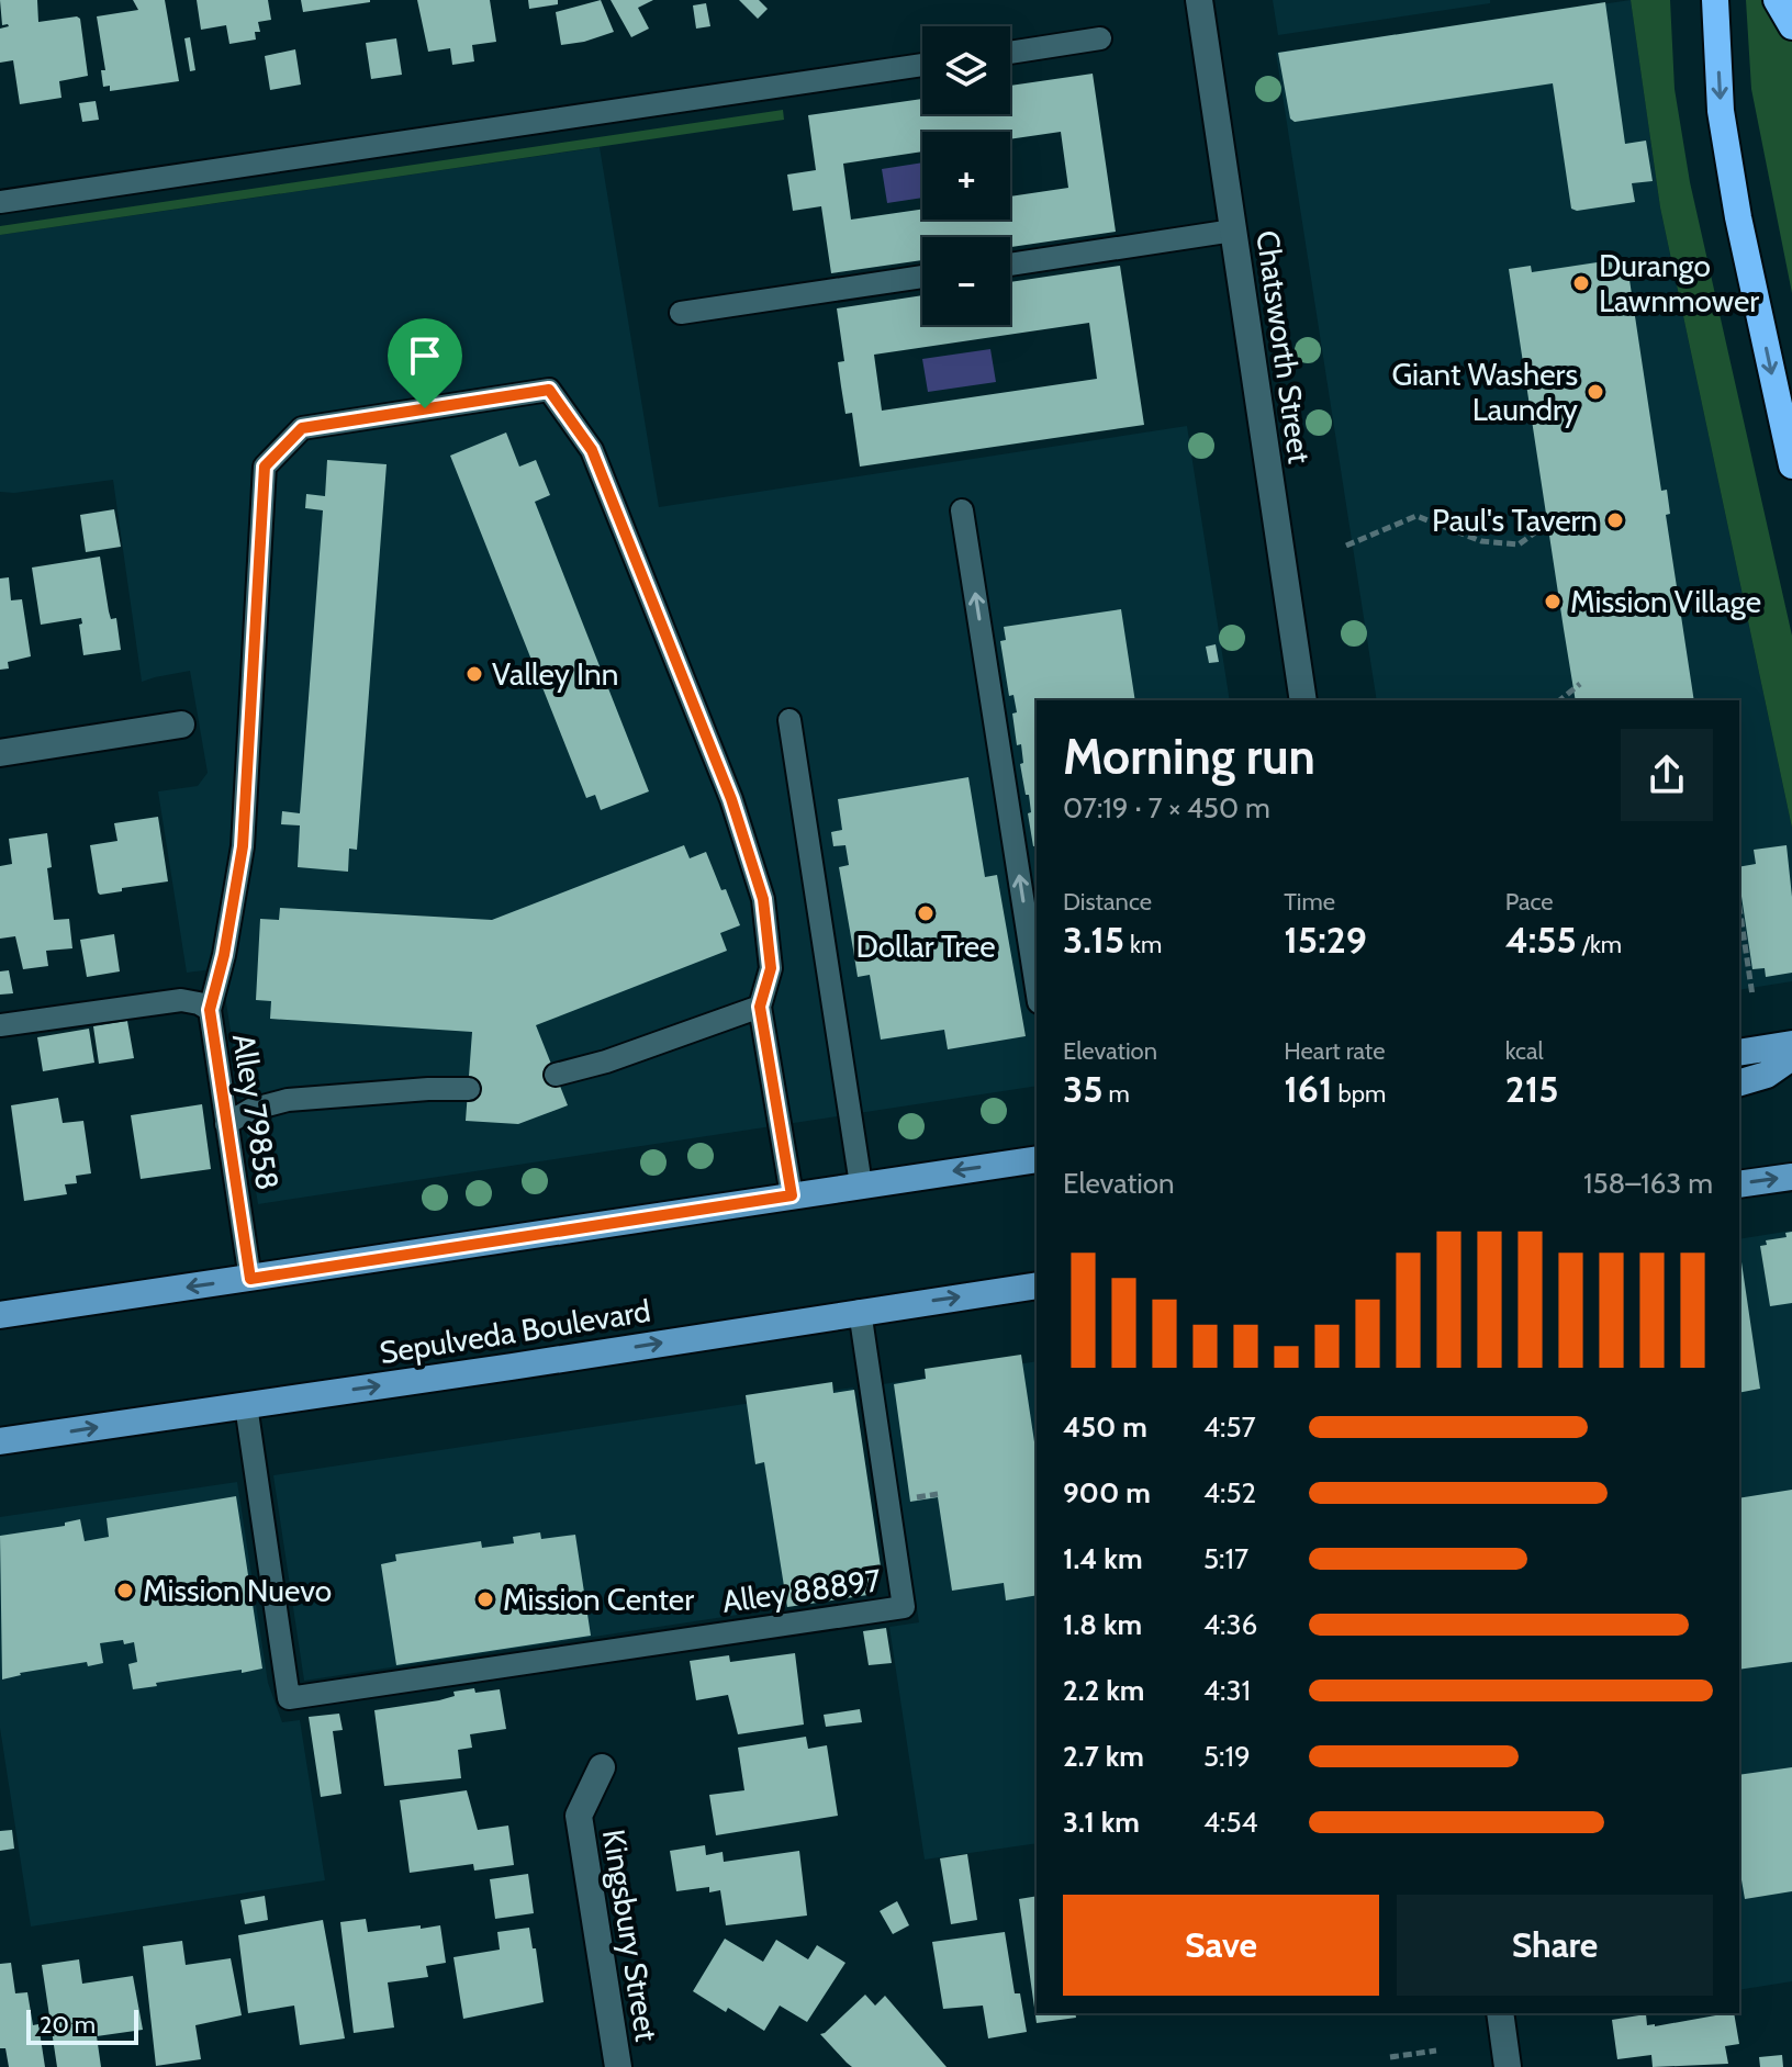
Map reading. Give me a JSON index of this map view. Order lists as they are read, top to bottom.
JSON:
{
  "streets": {
    "main road": ["Chatsworth Street", "Sepulveda Boulevard", "Kingsbury Street"],
    "lane": ["Alley 79858", "Alley 88897"]
  },
  "crossings": [
    ["Sepulveda Boulevard", "Alley 88897"]
  ],
  "places": [
    "Durango Lawnmower",
    "Giant Washers Laundry",
    "Paul's Tavern",
    "Mission Village",
    "Valley Inn",
    "Dollar Tree",
    "Mission Nuevo",
    "Mission Center"
  ],
  "scale_bar": "20 m",
  "page": {
    "map_buttons": ["+", "−"],
    "heading": ["Morning run", "07:19 · 7 × 450 m"],
    "stats": [
      ["Distance", "3.15 km"],
      ["Time", "15:29"],
      ["Pace", "4:55 /km"],
      ["Elevation", "35 m"],
      ["Heart rate", "161 bpm"],
      ["kcal", "215"]
    ],
    "chart": ["Elevation", "158–163 m"],
    "list": [
      {
        "name": "450 m",
        "note": "4:57"
      },
      {
        "name": "900 m",
        "note": "4:52"
      },
      {
        "name": "1.4 km",
        "note": "5:17"
      },
      {
        "name": "1.8 km",
        "note": "4:36"
      },
      {
        "name": "2.2 km",
        "note": "4:31"
      },
      {
        "name": "2.7 km",
        "note": "5:19"
      },
      {
        "name": "3.1 km",
        "note": "4:54"
      }
    ],
    "buttons": ["Save", "Share"],
    "scale": "20 m"
  }
}
